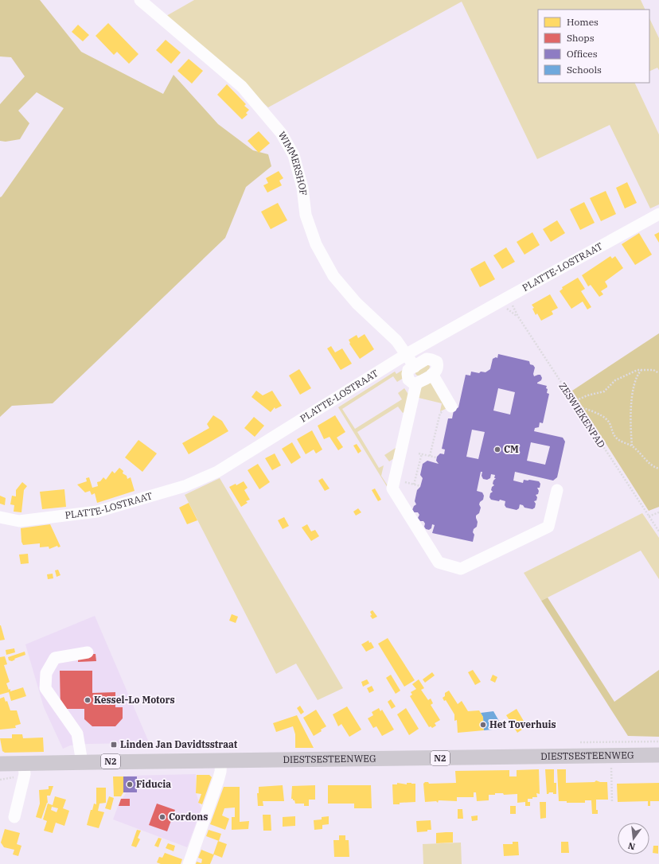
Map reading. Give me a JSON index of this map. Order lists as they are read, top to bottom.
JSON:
{
  "streets": {
    "main road": ["DIESTSESTEENWEG", "N2"],
    "street": ["WIMMERSHOF", "PLATTE-LOSTRAAT"],
    "path": ["ZESWIEKENPAD"]
  },
  "crossings": [
    ["WIMMERSHOF", "PLATTE-LOSTRAAT"],
    ["PLATTE-LOSTRAAT", "ZESWIEKENPAD"]
  ],
  "places": {
    "other": [
      "CM",
      "Kessel-Lo Motors",
      "Het Toverhuis",
      "Fiducia",
      "Cordons"
    ],
    "transit": ["Linden Jan Davidtsstraat"]
  },
  "legend": [
    "Homes",
    "Shops",
    "Offices",
    "Schools"
  ],
  "north": "bottom"
}
